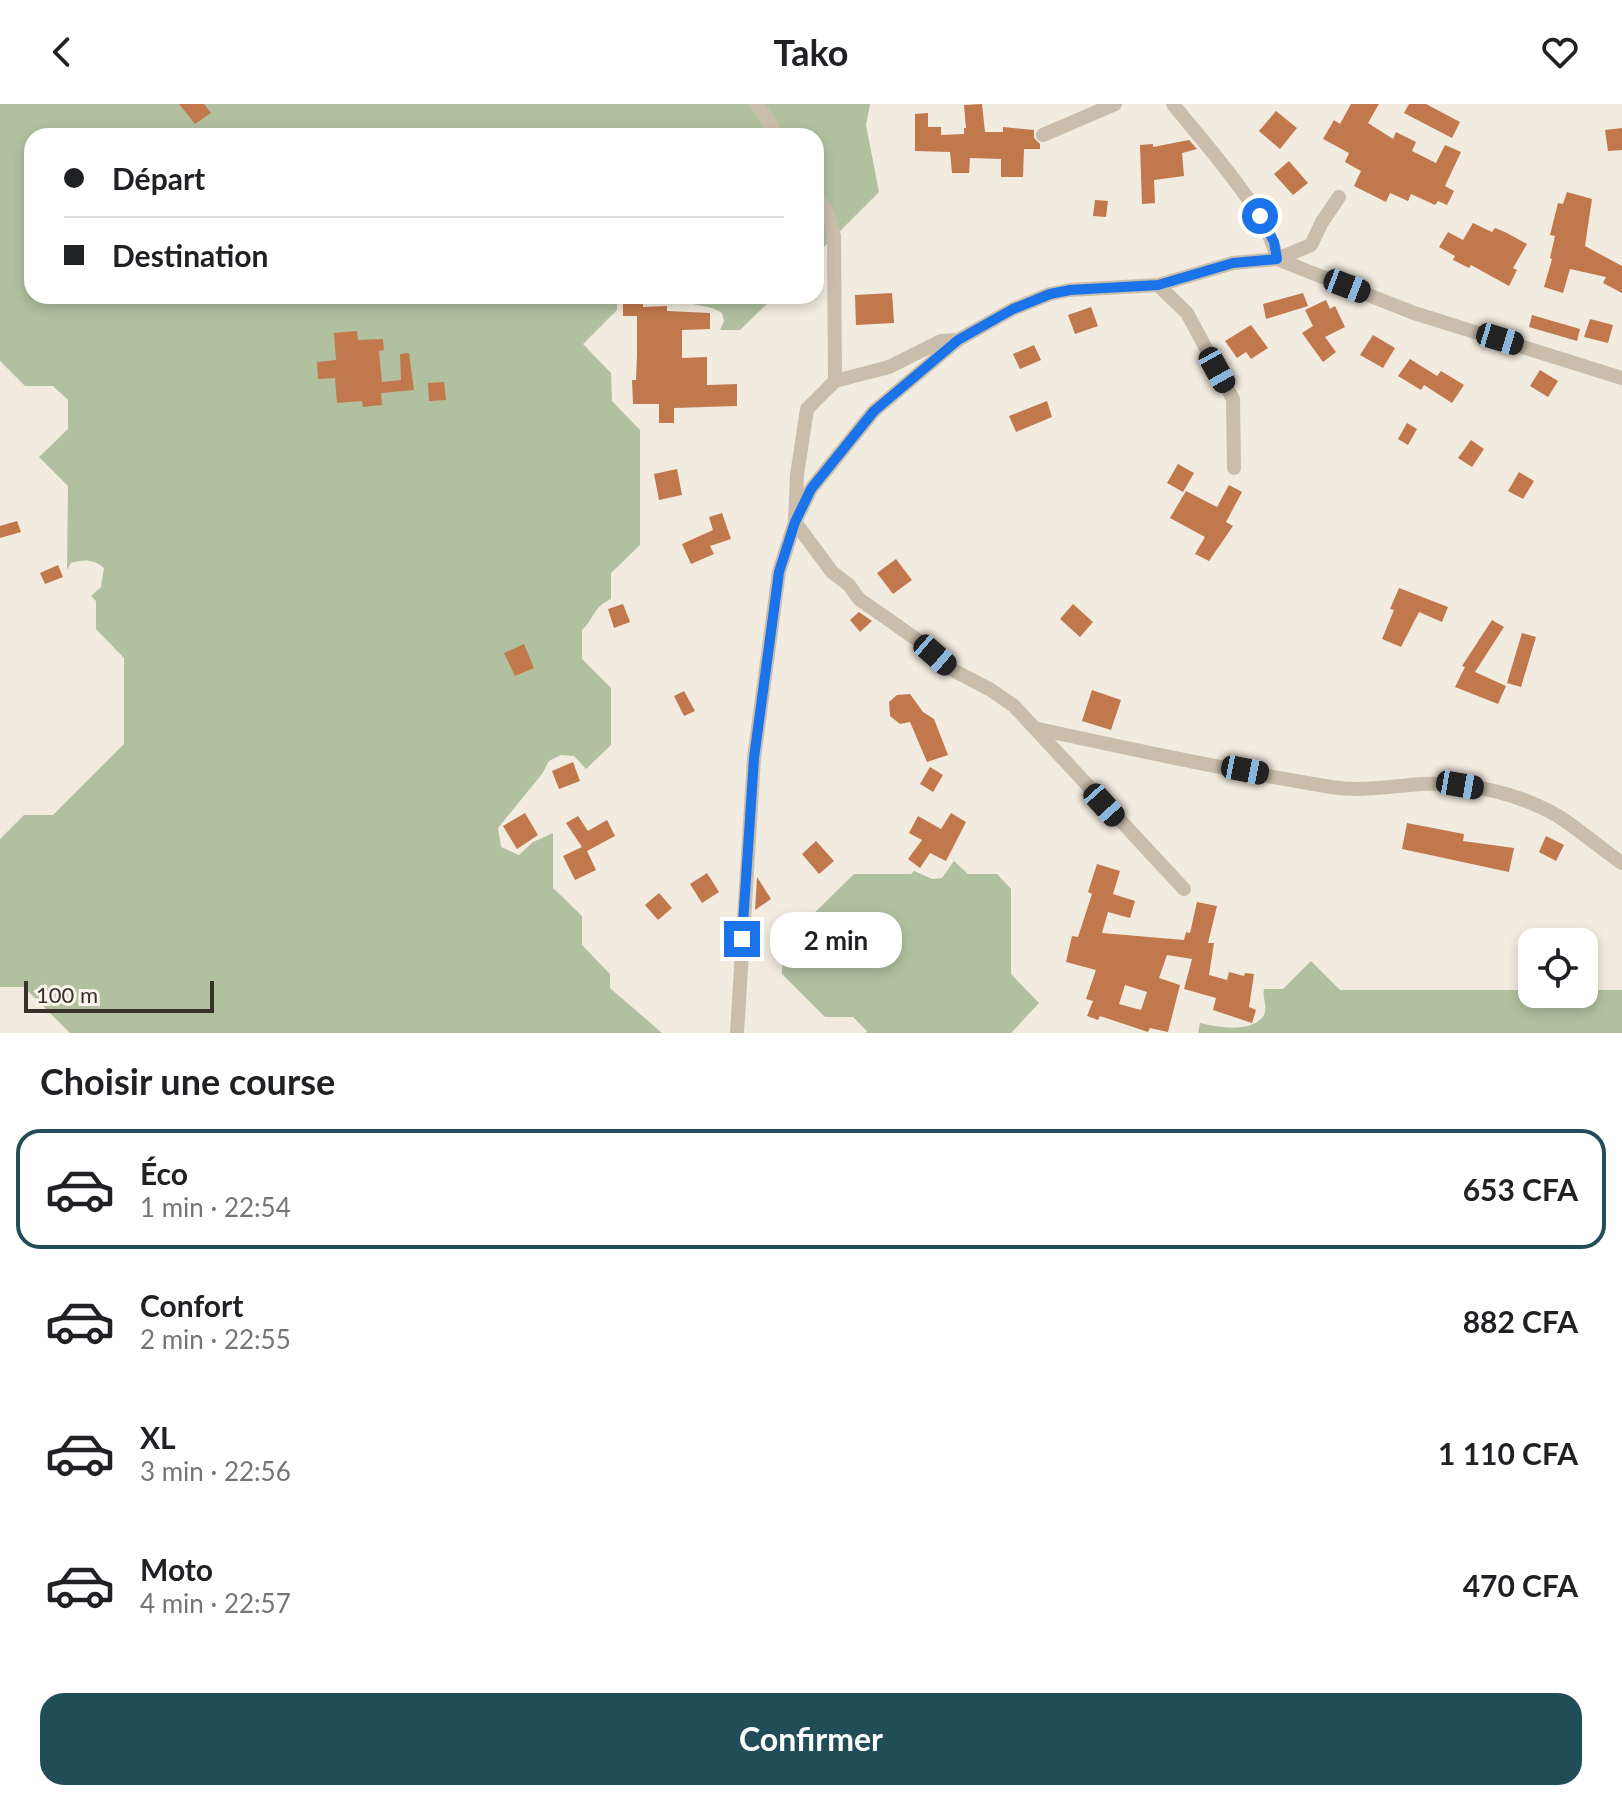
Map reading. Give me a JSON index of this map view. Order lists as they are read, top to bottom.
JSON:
{
  "scale_bar": "100 m",
  "page": {
    "header": "Tako",
    "banner": ["Départ", "Destination"],
    "bubble": "2 min",
    "scale": "100 m",
    "heading": "Choisir une course",
    "list": [
      {
        "name": "Éco",
        "note": "1 min · 22:54",
        "value": "653 CFA"
      },
      {
        "name": "Confort",
        "note": "2 min · 22:55",
        "value": "882 CFA"
      },
      {
        "name": "XL",
        "note": "3 min · 22:56",
        "value": "1 110 CFA"
      },
      {
        "name": "Moto",
        "note": "4 min · 22:57",
        "value": "470 CFA"
      }
    ],
    "buttons": "Confirmer"
  }
}
